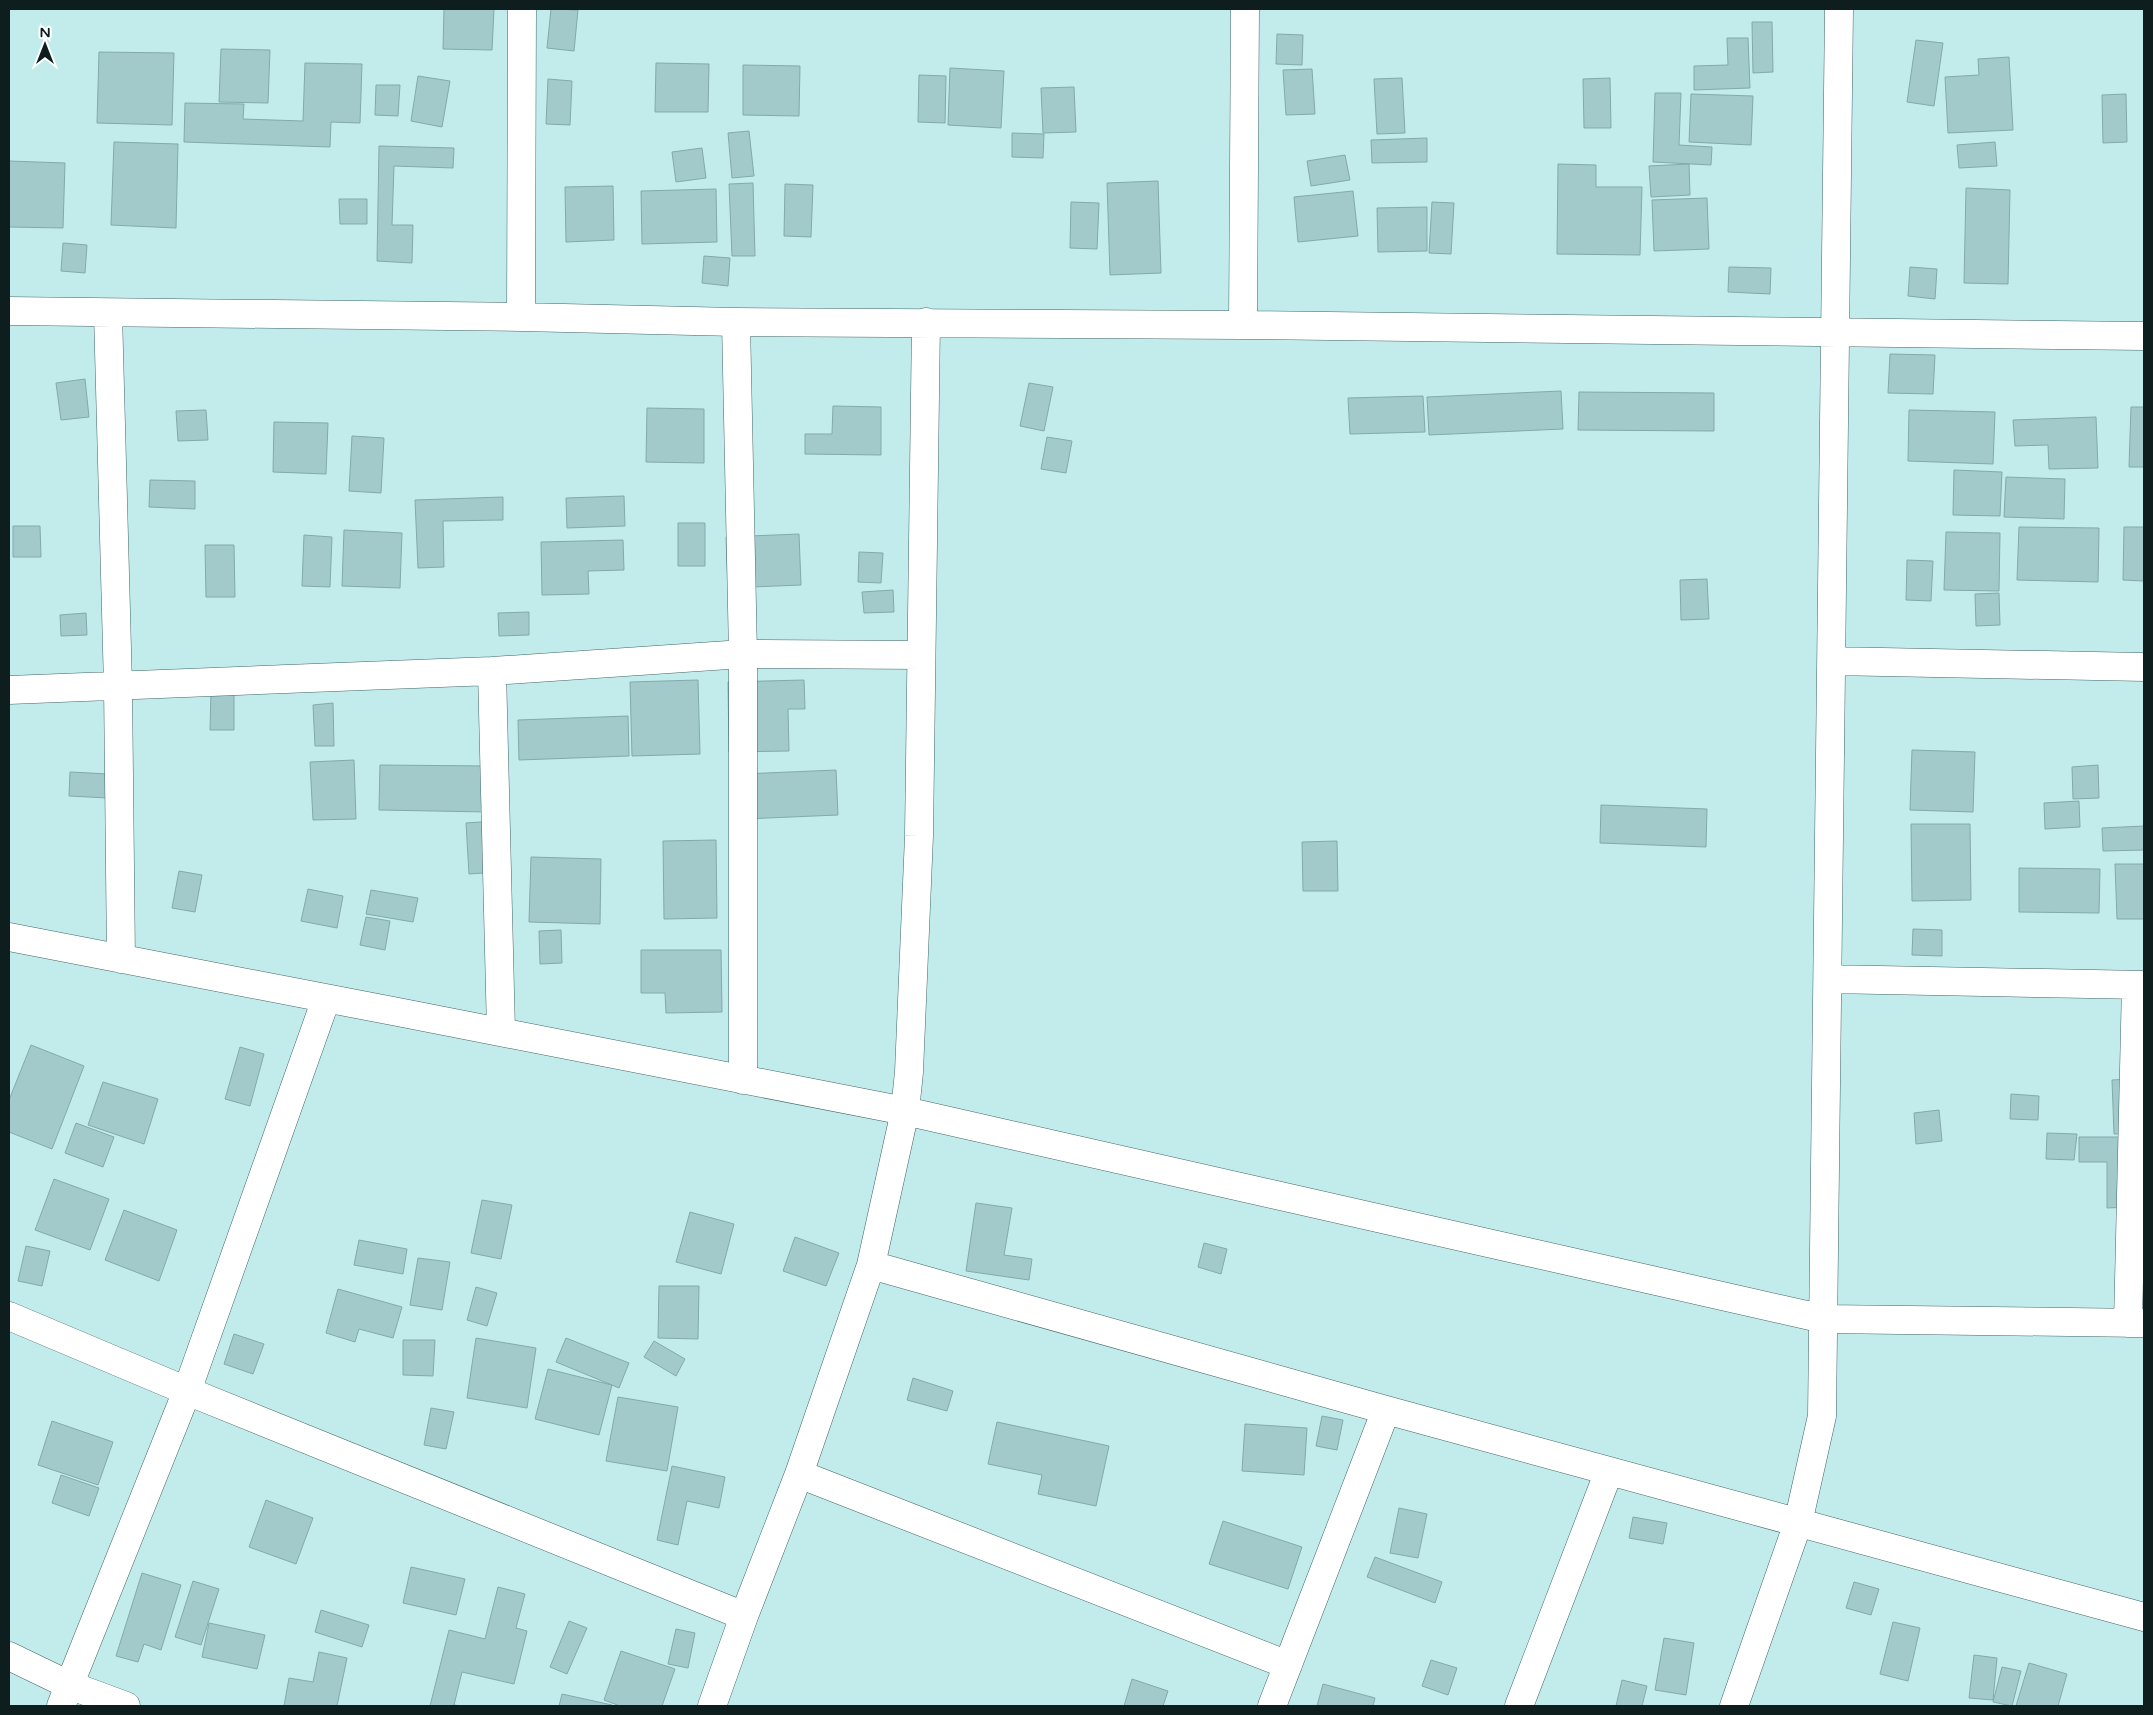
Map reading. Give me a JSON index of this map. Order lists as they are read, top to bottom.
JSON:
{
  "north": "top"
}
